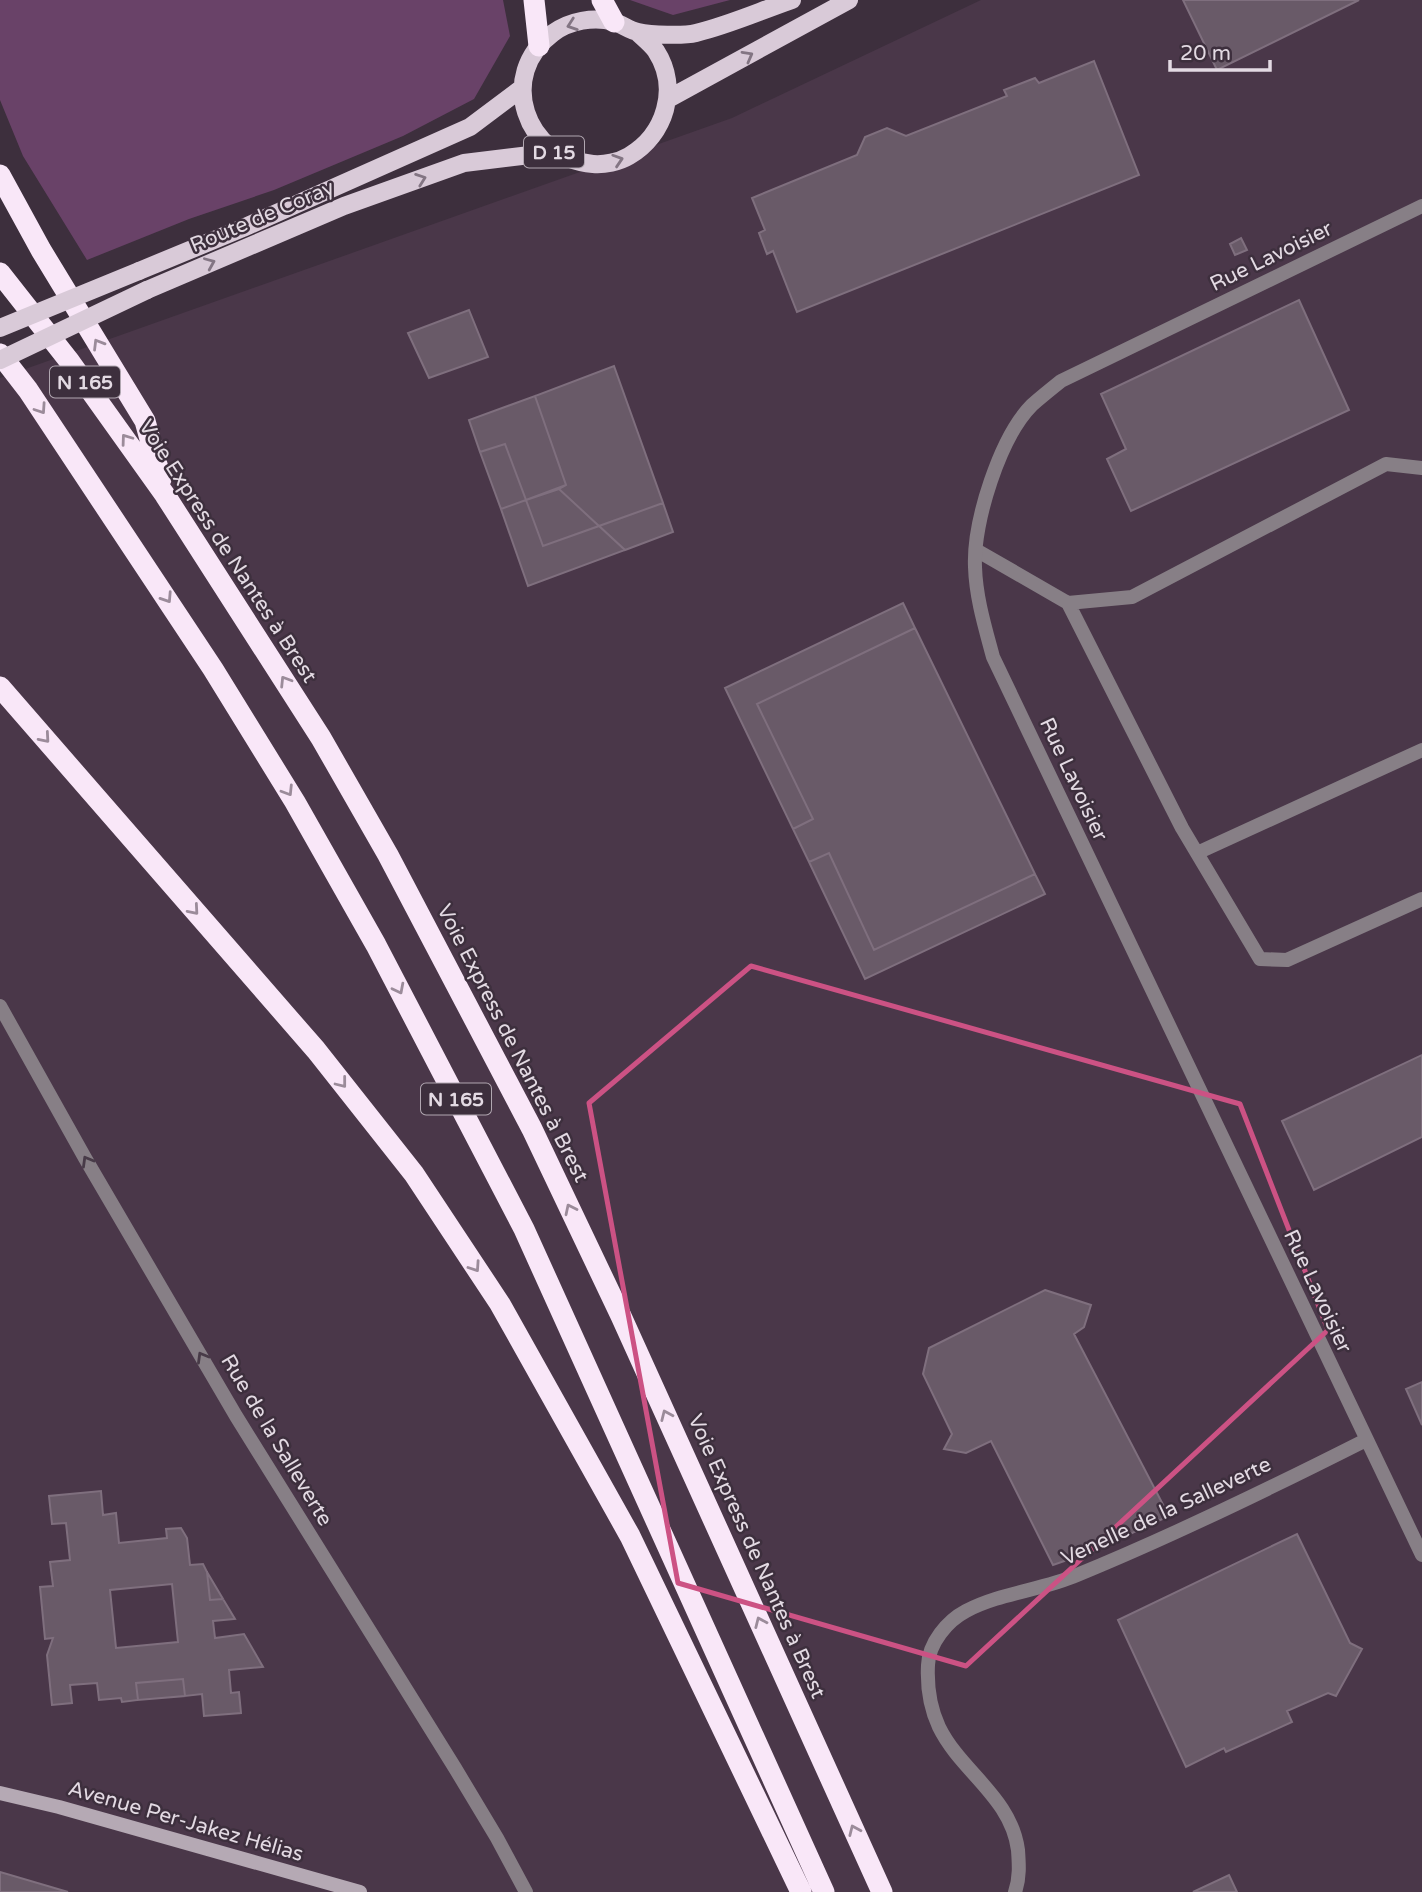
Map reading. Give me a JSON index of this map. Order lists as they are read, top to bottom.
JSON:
{
  "streets": {
    "highway": ["N 165", "Voie Express de Nantes à Brest"],
    "main road": ["D 15", "Route de Coray"],
    "street": [
      "Rue Lavoisier",
      "Rue de la Salleverte",
      "Venelle de la Salleverte",
      "Avenue Per-Jakez Hélias"
    ]
  },
  "crossings": [
    ["Rue Lavoisier", "Venelle de la Salleverte"]
  ],
  "one_way": ["Rue de la Salleverte"],
  "scale_bar": "20 m"
}
